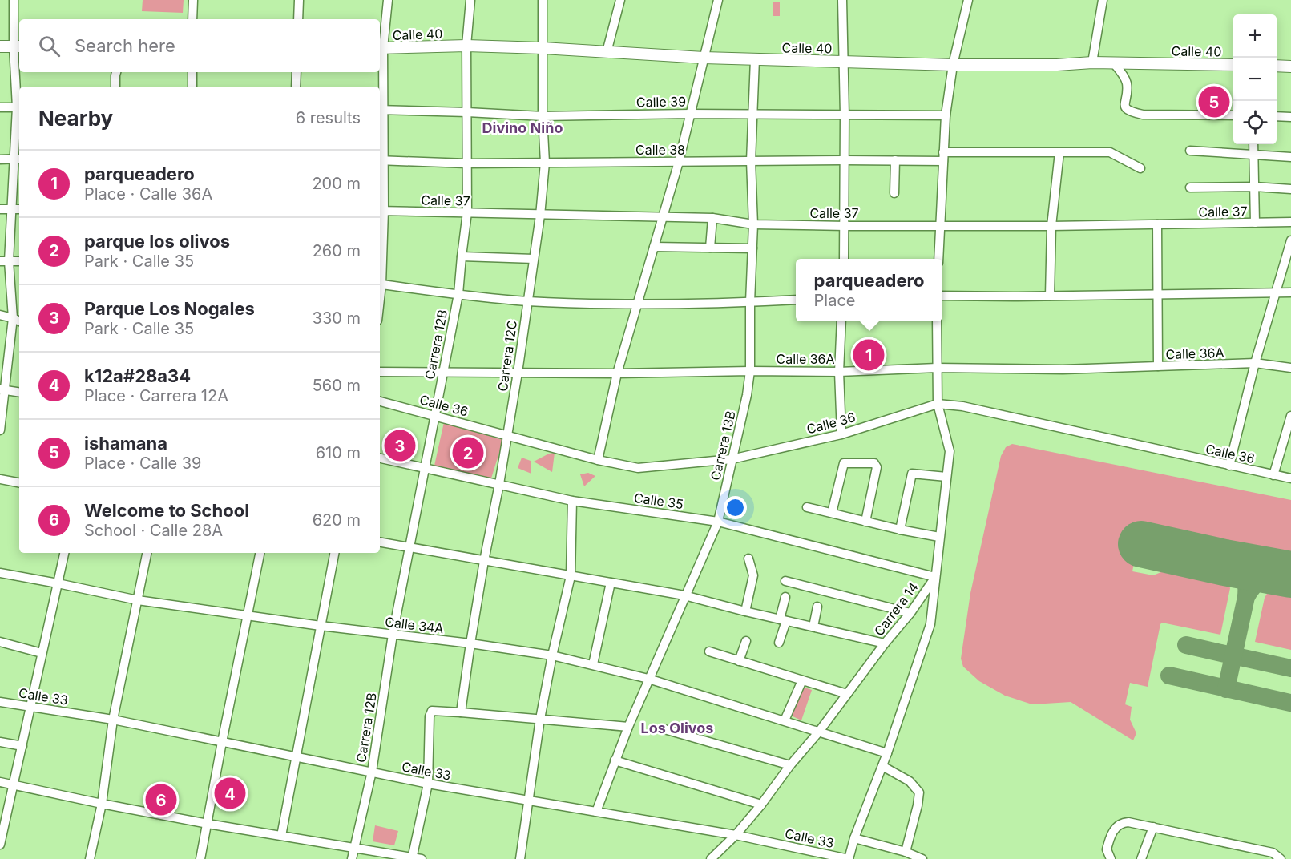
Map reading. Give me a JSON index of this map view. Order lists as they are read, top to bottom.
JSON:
{
  "streets": {
    "street": [
      "Calle 40",
      "Calle 39",
      "Calle 38",
      "Calle 37",
      "Carrera 12B",
      "Calle 36A",
      "Carrera 12C",
      "Calle 36",
      "Carrera 13B",
      "Calle 35",
      "Carrera 14",
      "Calle 34A",
      "Calle 33"
    ]
  },
  "crossings": [
    ["Calle 40", "Carrera 12B"],
    ["Calle 40", "Carrera 12C"],
    ["Calle 40", "Carrera 13B"],
    ["Calle 39", "Carrera 12B"],
    ["Calle 39", "Carrera 12C"],
    ["Calle 39", "Carrera 13B"],
    ["Calle 38", "Carrera 12B"],
    ["Calle 38", "Carrera 12C"],
    ["Calle 38", "Carrera 13B"],
    ["Calle 37", "Carrera 12B"],
    ["Calle 37", "Carrera 12C"],
    ["Calle 37", "Carrera 13B"],
    ["Carrera 12B", "Calle 36A"],
    ["Carrera 12B", "Calle 36"],
    ["Carrera 12B", "Calle 35"],
    ["Carrera 12B", "Calle 34A"],
    ["Carrera 12B", "Calle 33"],
    ["Calle 36A", "Carrera 12C"],
    ["Calle 36A", "Carrera 13B"],
    ["Calle 36A", "Carrera 14"],
    ["Carrera 12C", "Calle 36"],
    ["Carrera 12C", "Calle 35"],
    ["Carrera 12C", "Calle 34A"],
    ["Calle 36", "Carrera 13B"],
    ["Calle 36", "Carrera 14"],
    ["Carrera 13B", "Calle 35"],
    ["Carrera 13B", "Calle 34A"],
    ["Carrera 13B", "Calle 33"],
    ["Calle 35", "Carrera 14"],
    ["Carrera 14", "Calle 34A"],
    ["Carrera 14", "Calle 33"]
  ],
  "districts": ["Divino Niño", "Los Olivos"],
  "page": {
    "map_buttons": ["+", "−"],
    "search": "Search here",
    "pins": [
      "5",
      "1",
      "3",
      "2",
      "4",
      "6"
    ],
    "heading": ["Nearby", "6 results"],
    "list": [
      {
        "mark": "1",
        "name": "parqueadero",
        "note": "Place · Calle 36A",
        "value": "200 m"
      },
      {
        "mark": "2",
        "name": "parque los olivos",
        "note": "Park · Calle 35",
        "value": "260 m"
      },
      {
        "mark": "3",
        "name": "Parque Los Nogales",
        "note": "Park · Calle 35",
        "value": "330 m"
      },
      {
        "mark": "4",
        "name": "k12a#28a34",
        "note": "Place · Carrera 12A",
        "value": "560 m"
      },
      {
        "mark": "5",
        "name": "ishamana",
        "note": "Place · Calle 39",
        "value": "610 m"
      },
      {
        "mark": "6",
        "name": "Welcome to School",
        "note": "School · Calle 28A",
        "value": "620 m"
      }
    ],
    "popup": ["parqueadero", "Place"]
  }
}
